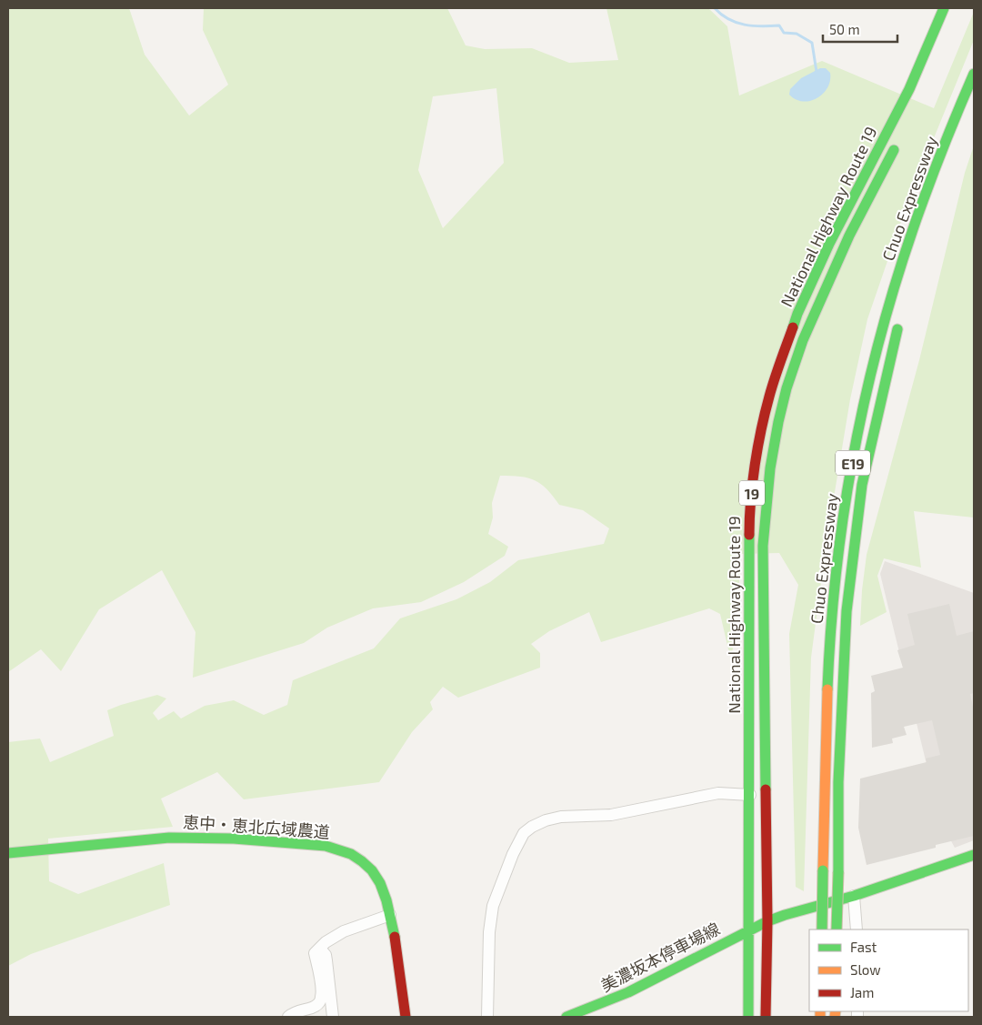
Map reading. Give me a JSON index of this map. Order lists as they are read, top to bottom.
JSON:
{
  "streets": {
    "main road": [
      "Chuo Expressway",
      "National Highway Route 19",
      "E19",
      "19",
      "恵中・恵北広域農道",
      "美濃坂本停車場線"
    ]
  },
  "crossings": [
    ["National Highway Route 19", "美濃坂本停車場線"]
  ],
  "legend": ["Fast", "Slow", "Jam"],
  "scale_bar": "50 m"
}
